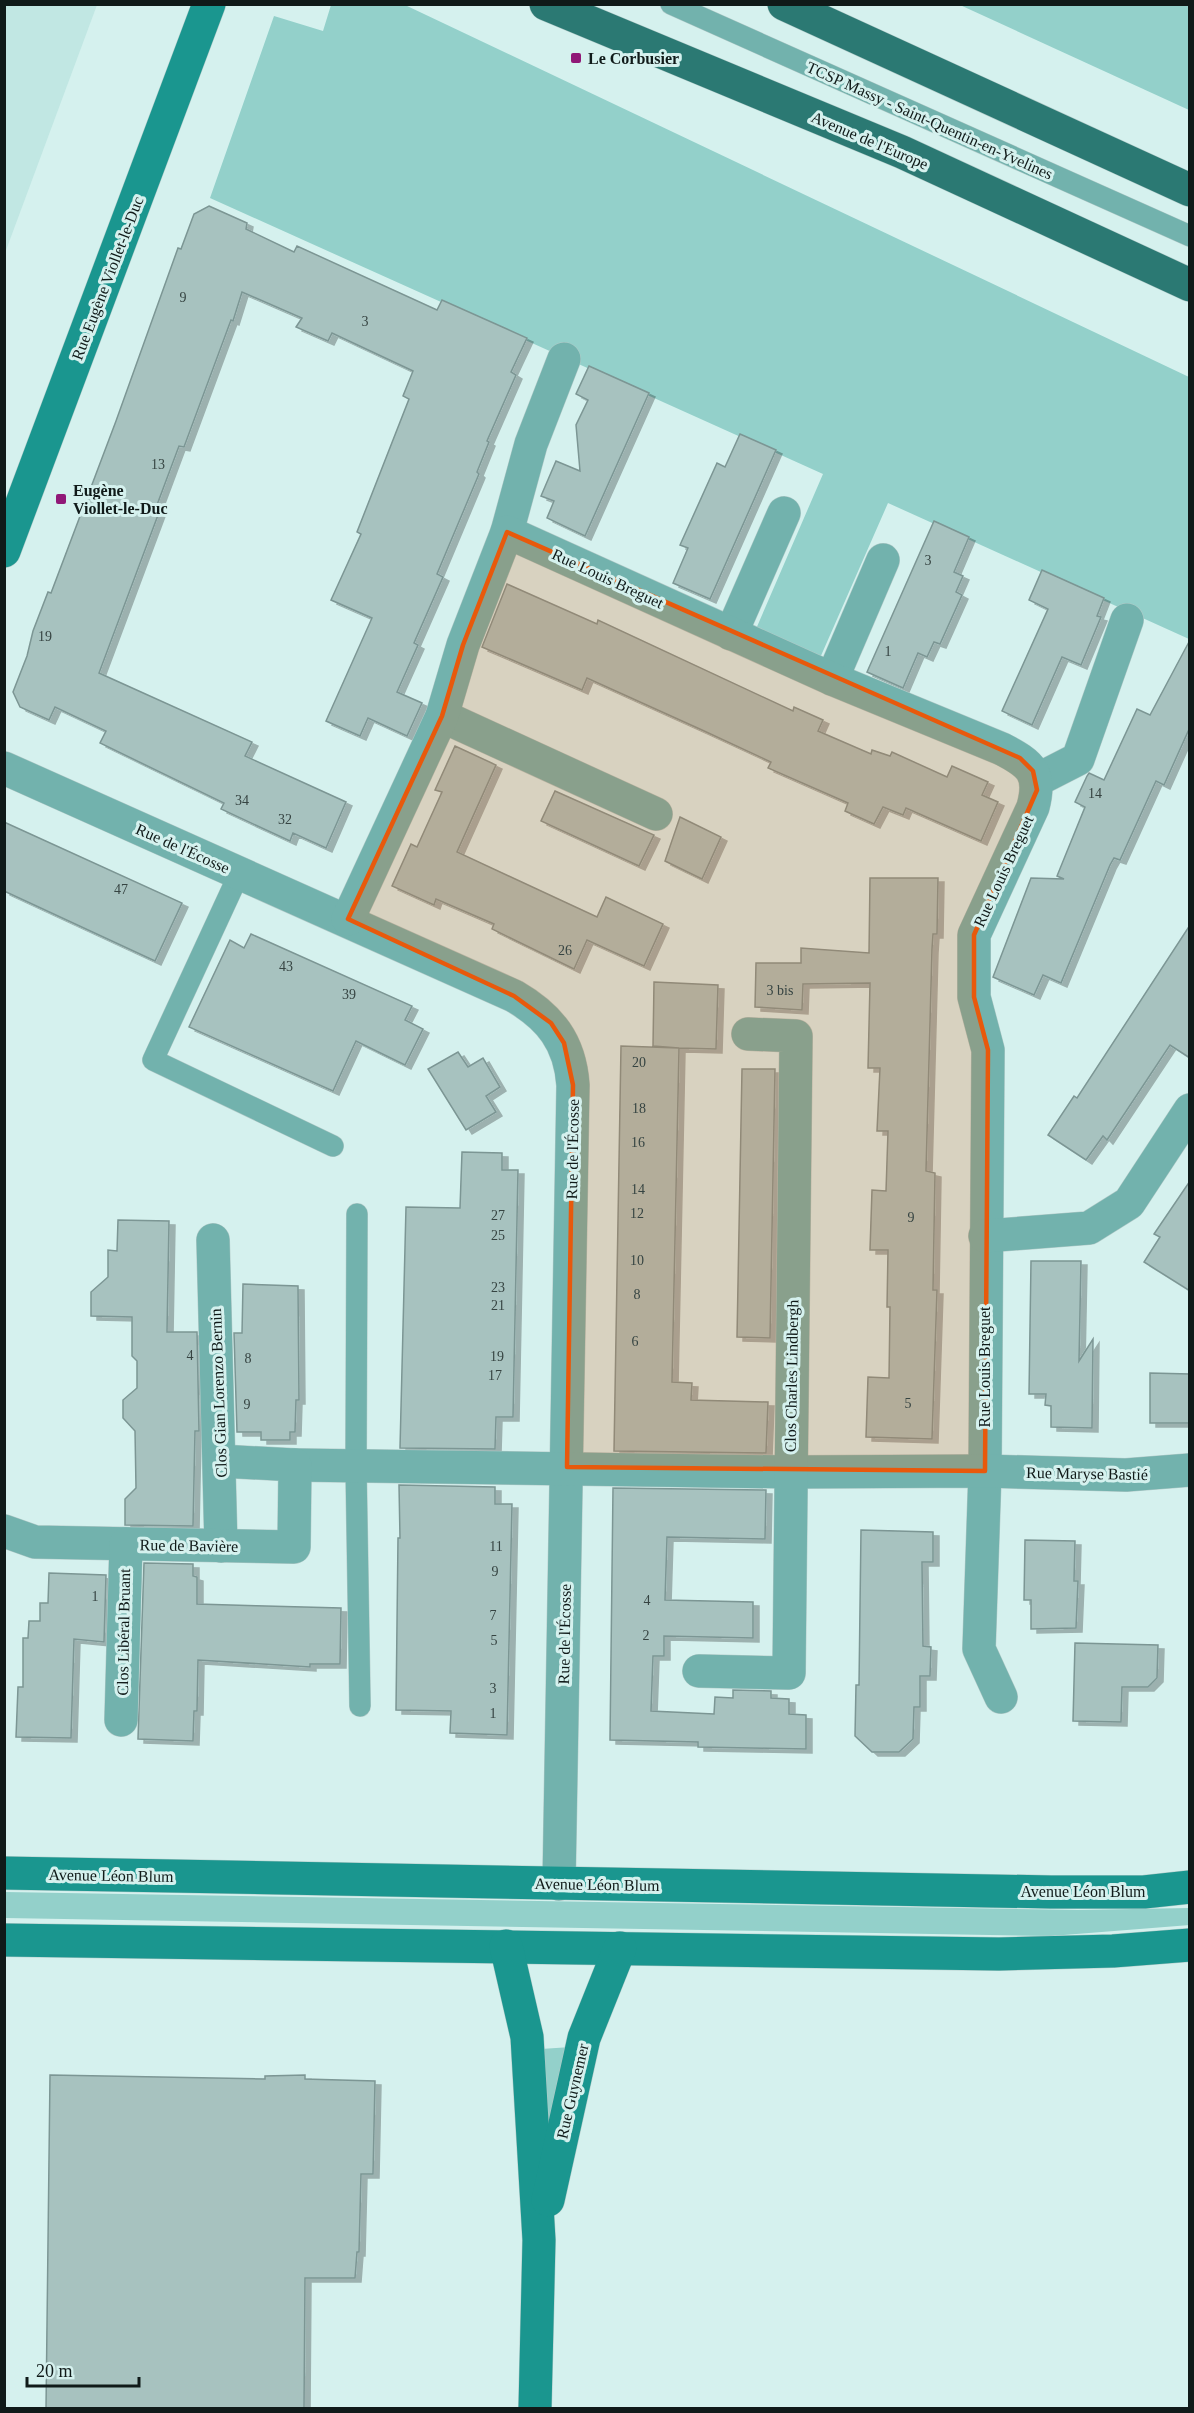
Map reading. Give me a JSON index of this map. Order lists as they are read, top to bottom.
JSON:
{
  "streets": {
    "main road": [
      "Avenue de l'Europe",
      "Rue Eugène Viollet-le-Duc",
      "Avenue Léon Blum",
      "Rue Guynemer"
    ],
    "street": [
      "Rue Louis Breguet",
      "Rue de l'Écosse",
      "Clos Charles Lindbergh",
      "Clos Gian Lorenzo Bernin",
      "Rue Maryse Bastié",
      "Rue de Bavière",
      "Clos Libéral Bruant"
    ],
    "lane": ["TCSP Massy - Saint-Quentin-en-Yvelines"]
  },
  "crossings": [
    ["Rue Louis Breguet", "Rue Maryse Bastié"],
    ["Rue de l'Écosse", "Avenue Léon Blum"],
    ["Clos Gian Lorenzo Bernin", "Rue de Bavière"],
    ["Rue de Bavière", "Clos Libéral Bruant"]
  ],
  "places": {
    "transit": ["Le Corbusier", "Eugène Viollet-le-Duc"]
  },
  "house_numbers": [
    "9",
    "3",
    "13",
    "3",
    "19",
    "1",
    "14",
    "34",
    "32",
    "47",
    "26",
    "43",
    "3 bis",
    "39",
    "20",
    "18",
    "16",
    "14",
    "12",
    "27",
    "9",
    "25",
    "10",
    "23",
    "8",
    "21",
    "6",
    "4",
    "19",
    "8",
    "17",
    "5",
    "9",
    "11",
    "9",
    "1",
    "4",
    "7",
    "2",
    "5",
    "3",
    "1"
  ],
  "scale_bar": "20 m"
}
